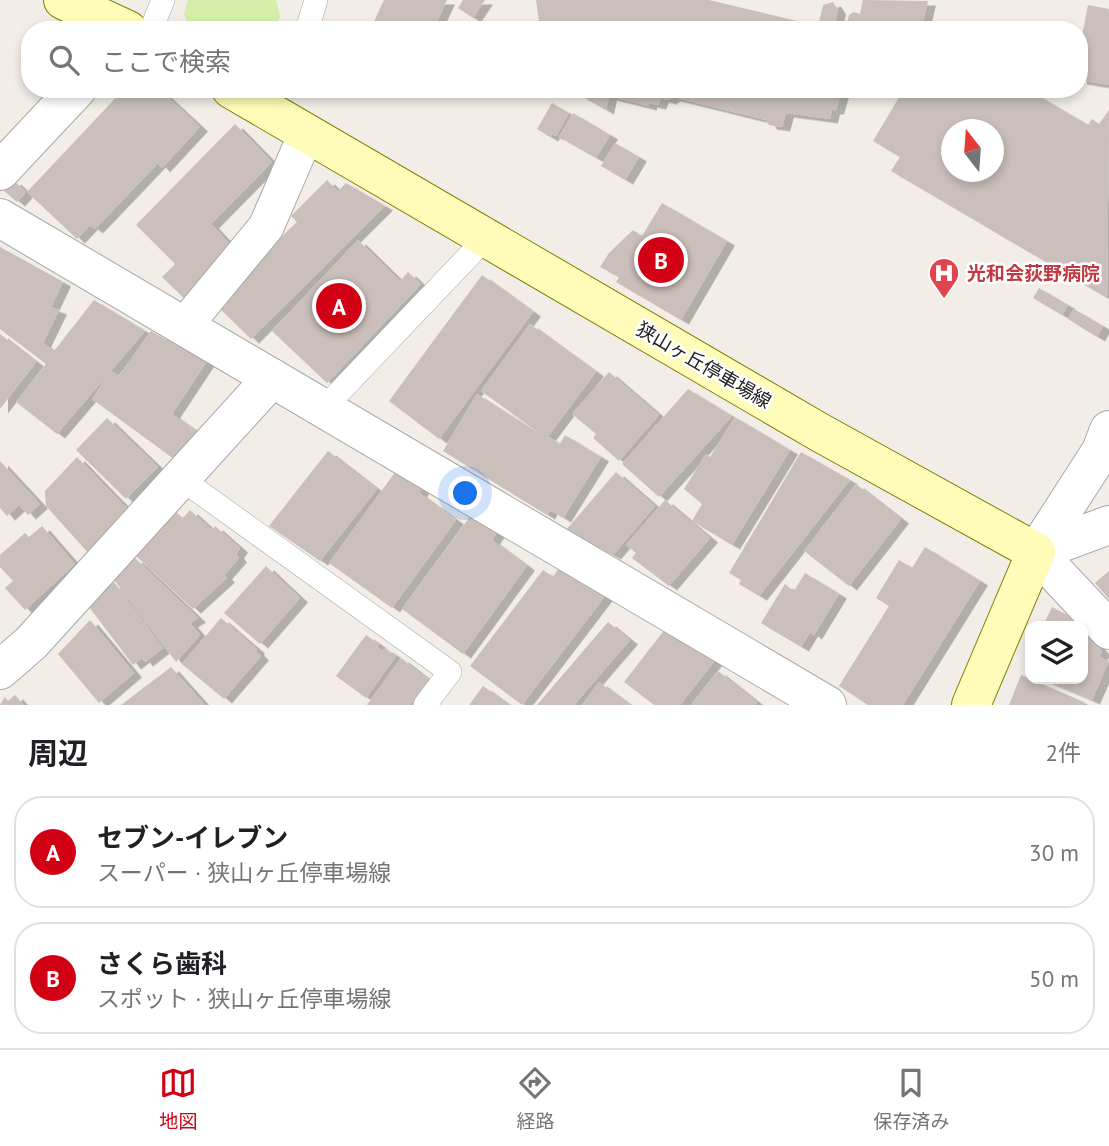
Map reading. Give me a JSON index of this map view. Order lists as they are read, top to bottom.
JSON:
{
  "streets": {
    "main road": ["狭山ヶ丘停車場線"]
  },
  "places": {
    "hospital": ["光和会荻野病院"]
  },
  "north": "top",
  "page": {
    "search": "ここで検索",
    "pins": ["B", "A"],
    "heading": ["周辺", "2件"],
    "list": [
      {
        "mark": "A",
        "name": "セブン-イレブン",
        "note": "スーパー · 狭山ヶ丘停車場線",
        "value": "30 m"
      },
      {
        "mark": "B",
        "name": "さくら歯科",
        "note": "スポット · 狭山ヶ丘停車場線",
        "value": "50 m"
      }
    ],
    "nav": ["地図", "経路", "保存済み"]
  }
}
